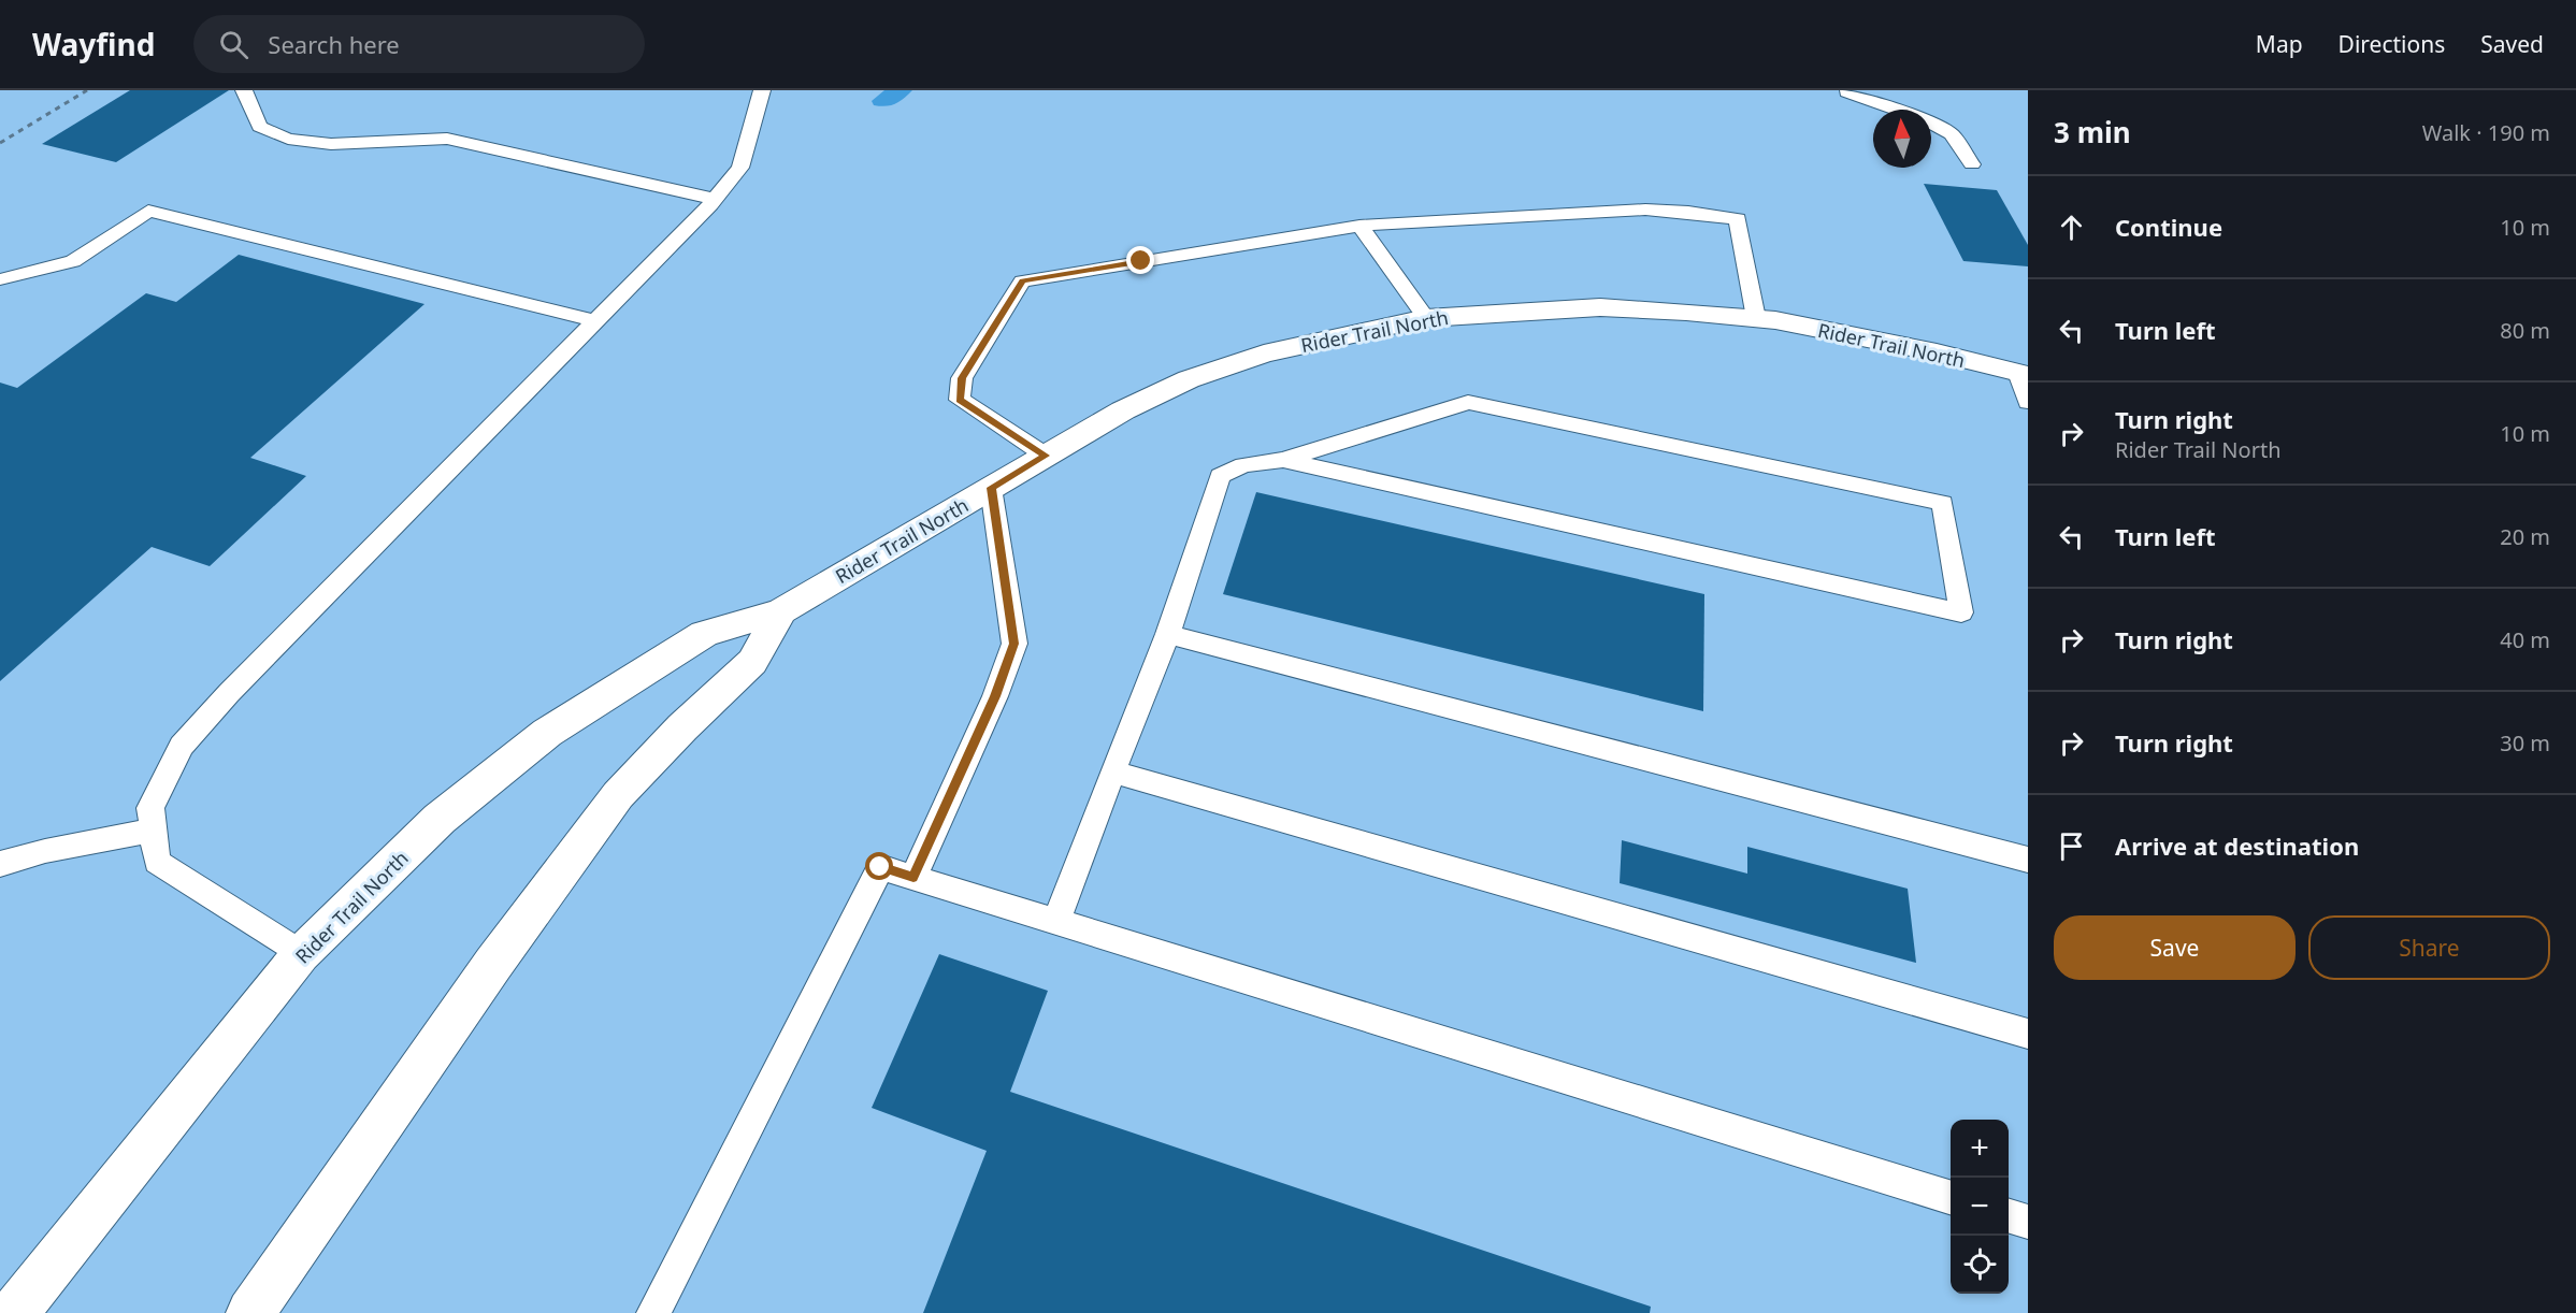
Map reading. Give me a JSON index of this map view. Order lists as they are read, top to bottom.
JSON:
{
  "streets": {
    "street": ["Rider Trail North"]
  },
  "north": "top",
  "page": {
    "header": "Wayfind",
    "search": "Search here",
    "nav": ["Map", "Directions", "Saved"],
    "heading": ["3 min", "Walk · 190 m"],
    "list": [
      ["Continue", "10 m"],
      ["Turn left", "80 m"],
      ["Turn right", "Rider Trail North", "10 m"],
      ["Turn left", "20 m"],
      ["Turn right", "40 m"],
      ["Turn right", "30 m"],
      "Arrive at destination"
    ],
    "buttons": ["Save", "Share"],
    "map_buttons": ["+", "−"]
  }
}
